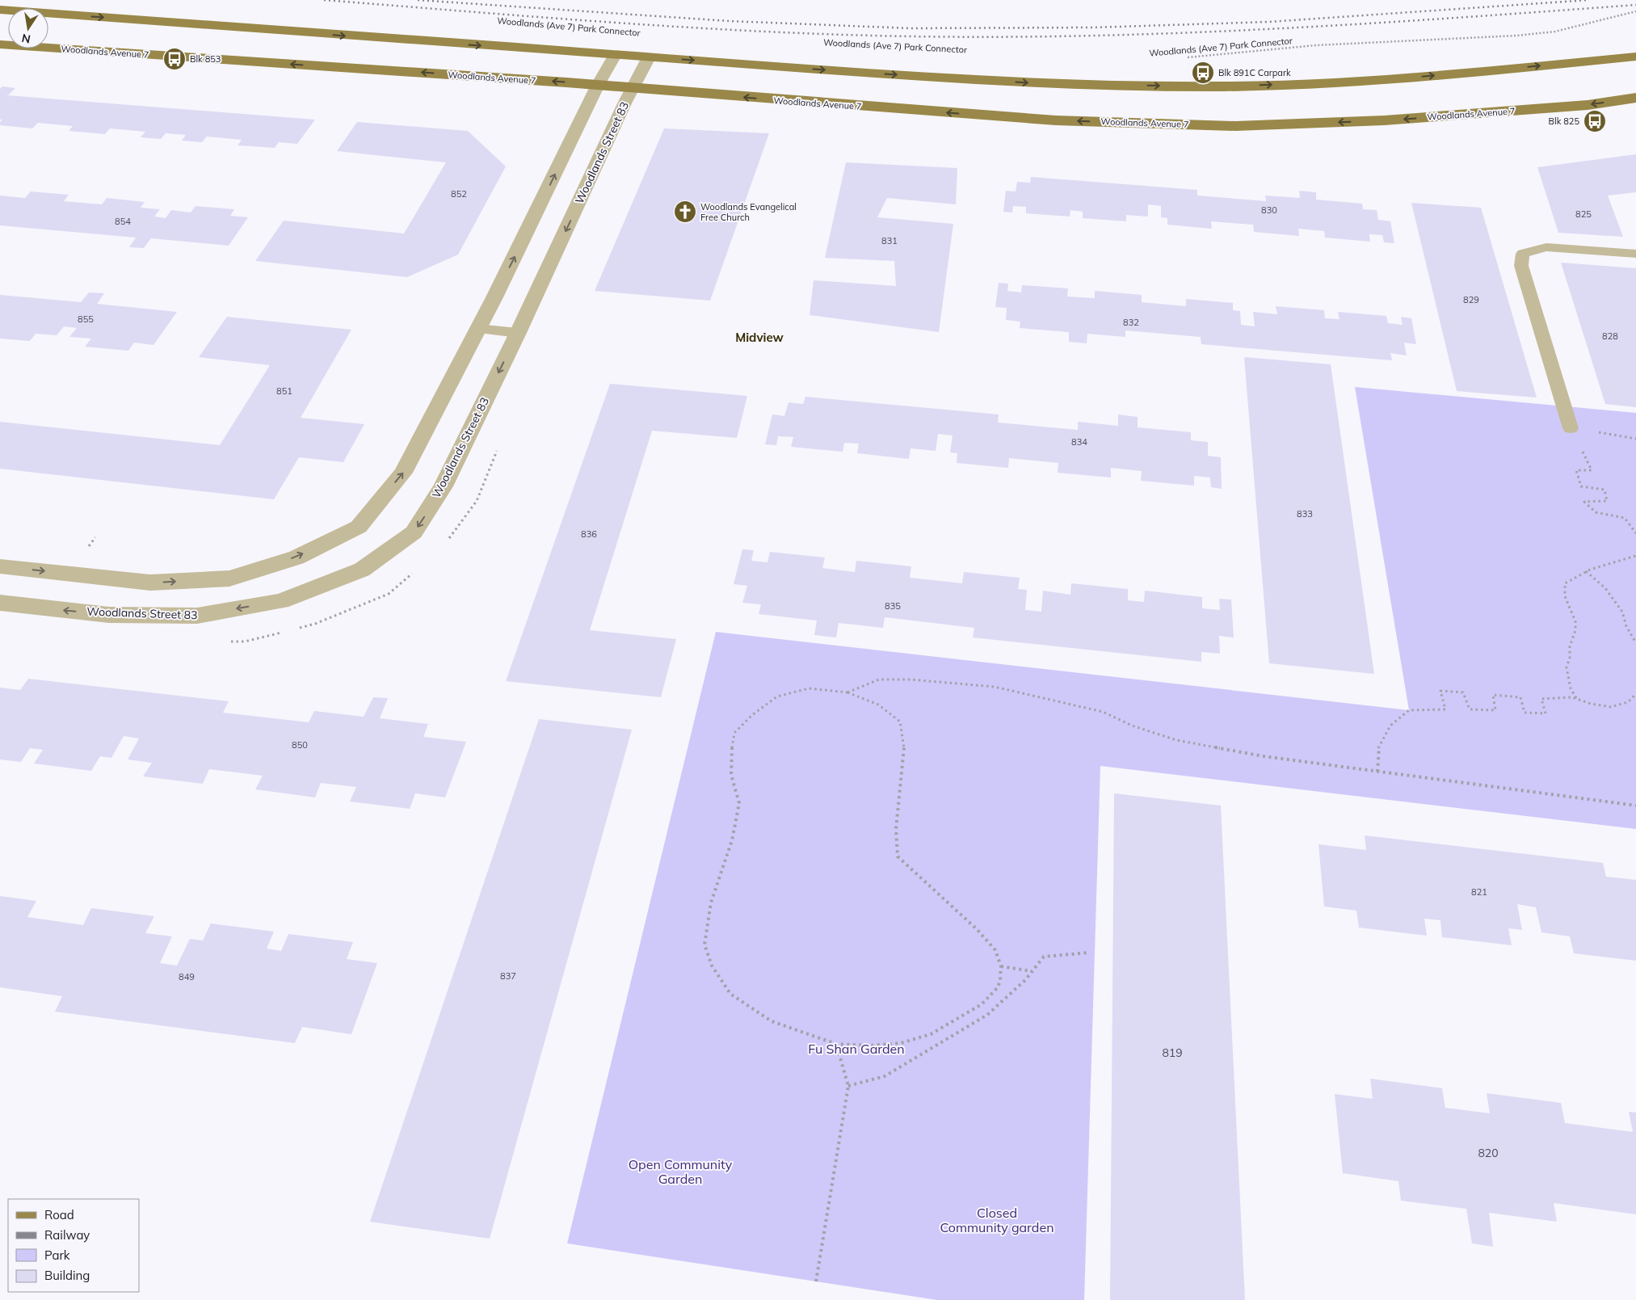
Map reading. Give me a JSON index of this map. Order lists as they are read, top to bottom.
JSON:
{
  "streets": {
    "main road": ["Woodlands Avenue 7"],
    "street": ["Woodlands Street 83"],
    "path": ["Woodlands (Ave 7) Park Connector"]
  },
  "crossings": [
    ["Woodlands Avenue 7", "Woodlands Street 83"]
  ],
  "districts": ["Midview"],
  "parks": ["Fu Shan Garden", "Open Community Garden", "Closed Community garden"],
  "places": {
    "bus stop": ["Blk 853", "Blk 891C Carpark", "Blk 825"],
    "church": ["Woodlands Evangelical Free Church"]
  },
  "house_numbers": [
    "852",
    "830",
    "825",
    "854",
    "831",
    "829",
    "855",
    "832",
    "828",
    "851",
    "834",
    "833",
    "836",
    "835",
    "850",
    "821",
    "837",
    "849",
    "819",
    "820"
  ],
  "legend": [
    "Road",
    "Railway",
    "Park",
    "Building"
  ],
  "north": "bottom"
}
